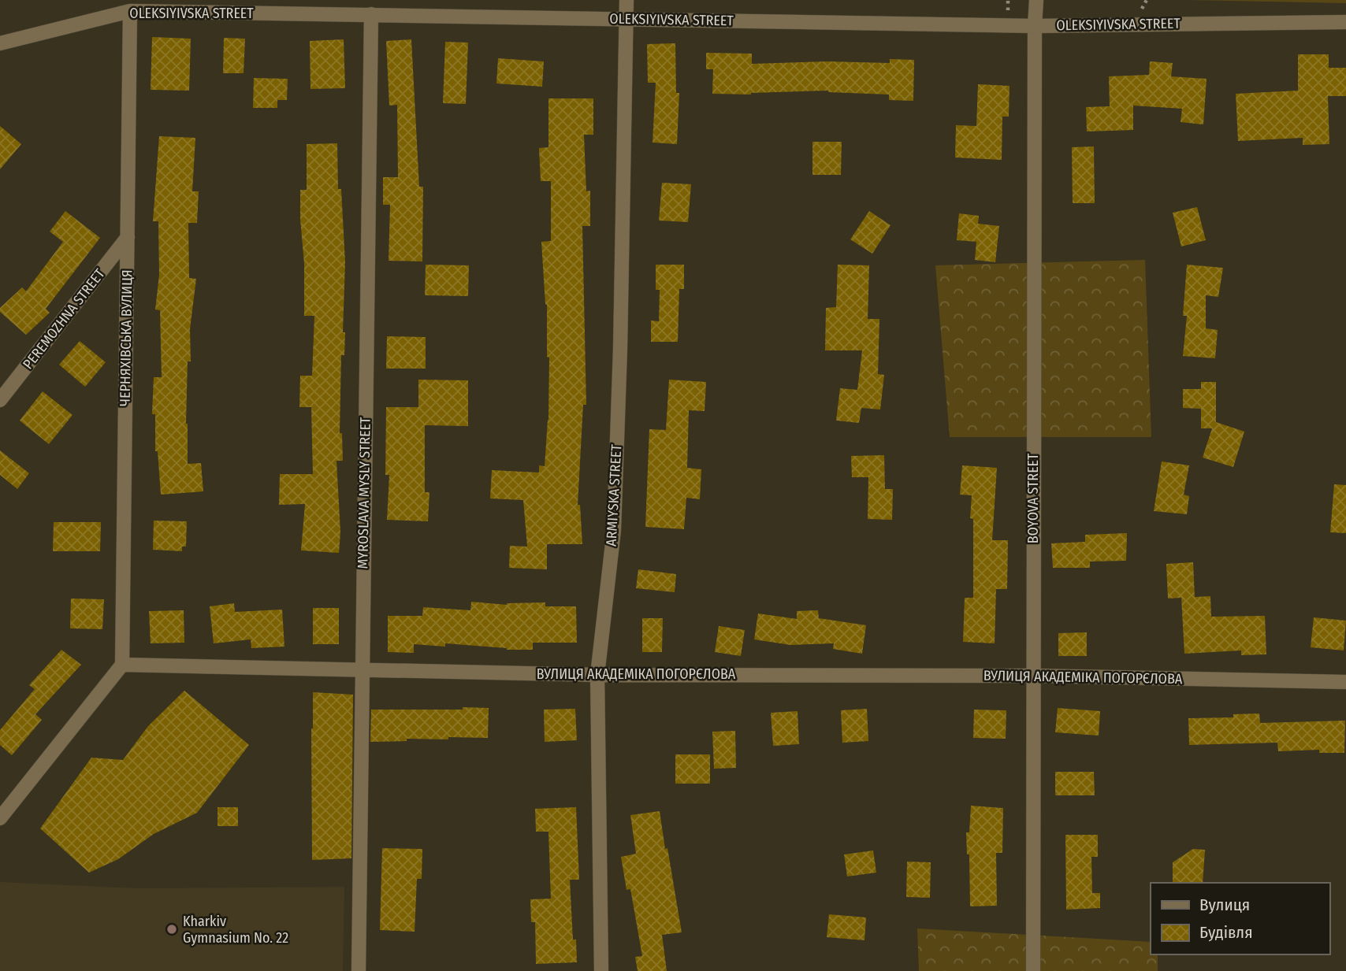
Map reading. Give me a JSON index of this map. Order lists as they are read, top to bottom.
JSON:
{
  "streets": {
    "street": [
      "OLEKSIYIVSKA STREET",
      "PEREMOZHNA STREET",
      "ЧЕРНЯХІВСЬКА ВУЛИЦЯ",
      "MYROSLAVA MYSLY STREET",
      "ARMIYSKA STREET",
      "BOYOVA STREET",
      "ВУЛИЦЯ АКАДЕМІКА ПОГОРЄЛОВА"
    ]
  },
  "crossings": [
    ["OLEKSIYIVSKA STREET", "ЧЕРНЯХІВСЬКА ВУЛИЦЯ"],
    ["OLEKSIYIVSKA STREET", "MYROSLAVA MYSLY STREET"],
    ["OLEKSIYIVSKA STREET", "ARMIYSKA STREET"],
    ["OLEKSIYIVSKA STREET", "BOYOVA STREET"],
    ["PEREMOZHNA STREET", "ЧЕРНЯХІВСЬКА ВУЛИЦЯ"],
    ["ЧЕРНЯХІВСЬКА ВУЛИЦЯ", "ВУЛИЦЯ АКАДЕМІКА ПОГОРЄЛОВА"],
    ["MYROSLAVA MYSLY STREET", "ВУЛИЦЯ АКАДЕМІКА ПОГОРЄЛОВА"],
    ["ARMIYSKA STREET", "ВУЛИЦЯ АКАДЕМІКА ПОГОРЄЛОВА"],
    ["BOYOVA STREET", "ВУЛИЦЯ АКАДЕМІКА ПОГОРЄЛОВА"]
  ],
  "places": ["Kharkiv Gymnasium No. 22"],
  "legend": ["Вулиця", "Будівля"]
}
